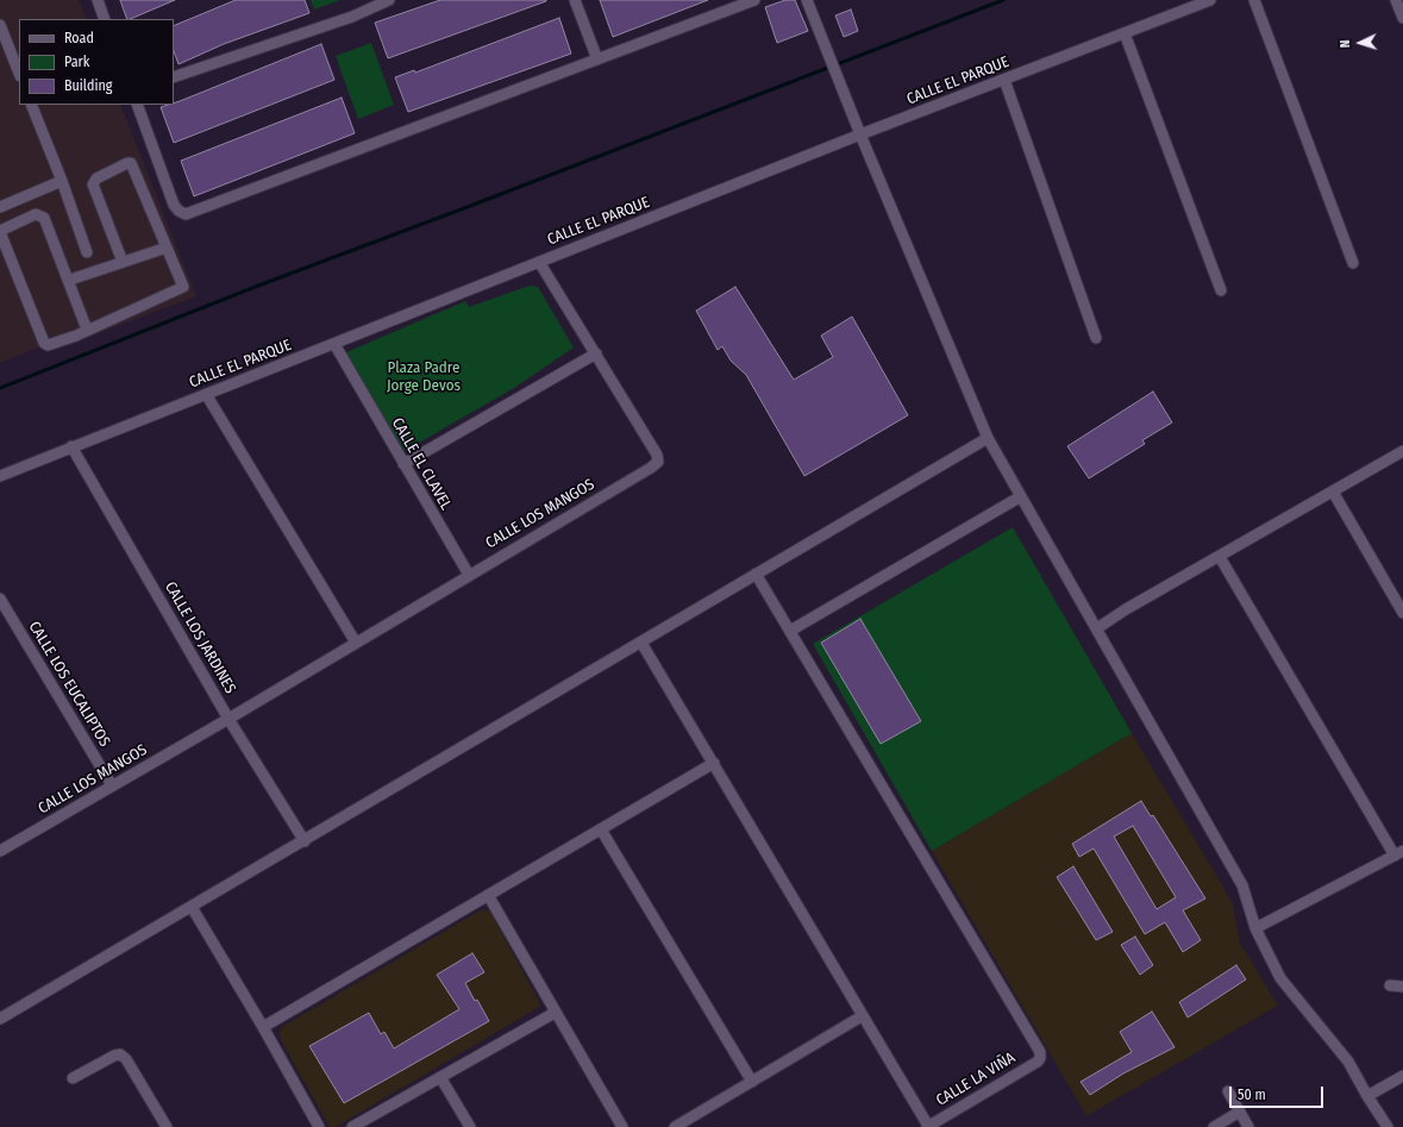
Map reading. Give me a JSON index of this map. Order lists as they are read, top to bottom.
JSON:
{
  "streets": {
    "street": [
      "CALLE EL PARQUE",
      "CALLE EL CLAVEL",
      "CALLE LOS MANGOS",
      "CALLE LOS JARDINES",
      "CALLE LOS EUCALIPTOS",
      "CALLE LA VIÑA"
    ]
  },
  "crossings": [
    ["CALLE EL PARQUE", "CALLE EL CLAVEL"],
    ["CALLE EL PARQUE", "CALLE LOS MANGOS"],
    ["CALLE EL PARQUE", "CALLE LOS JARDINES"],
    ["CALLE EL CLAVEL", "CALLE LOS MANGOS"],
    ["CALLE LOS MANGOS", "CALLE LOS JARDINES"],
    ["CALLE LOS MANGOS", "CALLE LOS EUCALIPTOS"]
  ],
  "parks": ["Plaza Padre Jorge Devos"],
  "legend": ["Road", "Park", "Building"],
  "scale_bar": "50 m",
  "north": "left"
}
